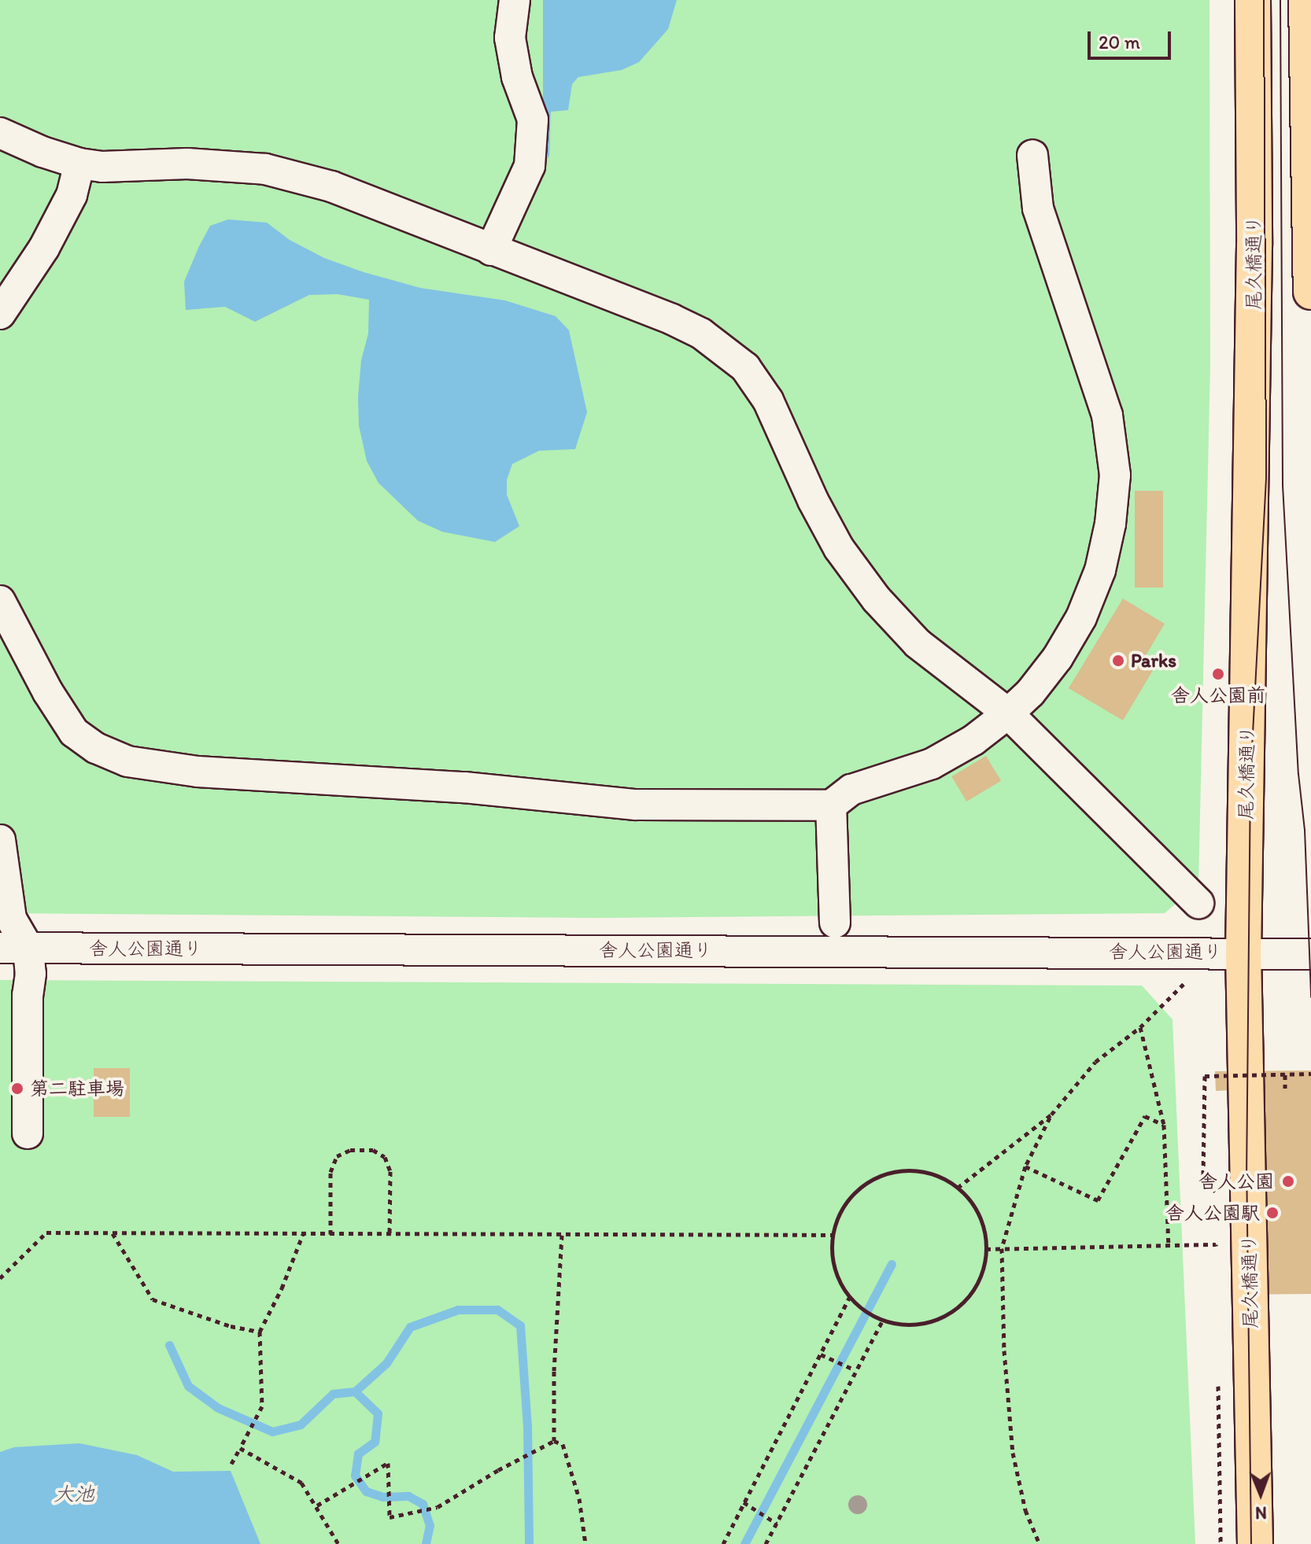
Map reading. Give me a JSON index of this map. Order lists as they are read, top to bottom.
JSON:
{
  "streets": {
    "main road": ["尾久橋通り"],
    "street": ["舎人公園通り"]
  },
  "crossings": [
    ["尾久橋通り", "舎人公園通り"]
  ],
  "water": ["大池"],
  "places": [
    "Parks",
    "舎人公園前",
    "第二駐車場",
    "舎人公園",
    "舎人公園駅"
  ],
  "scale_bar": "20 m",
  "north": "bottom"
}
